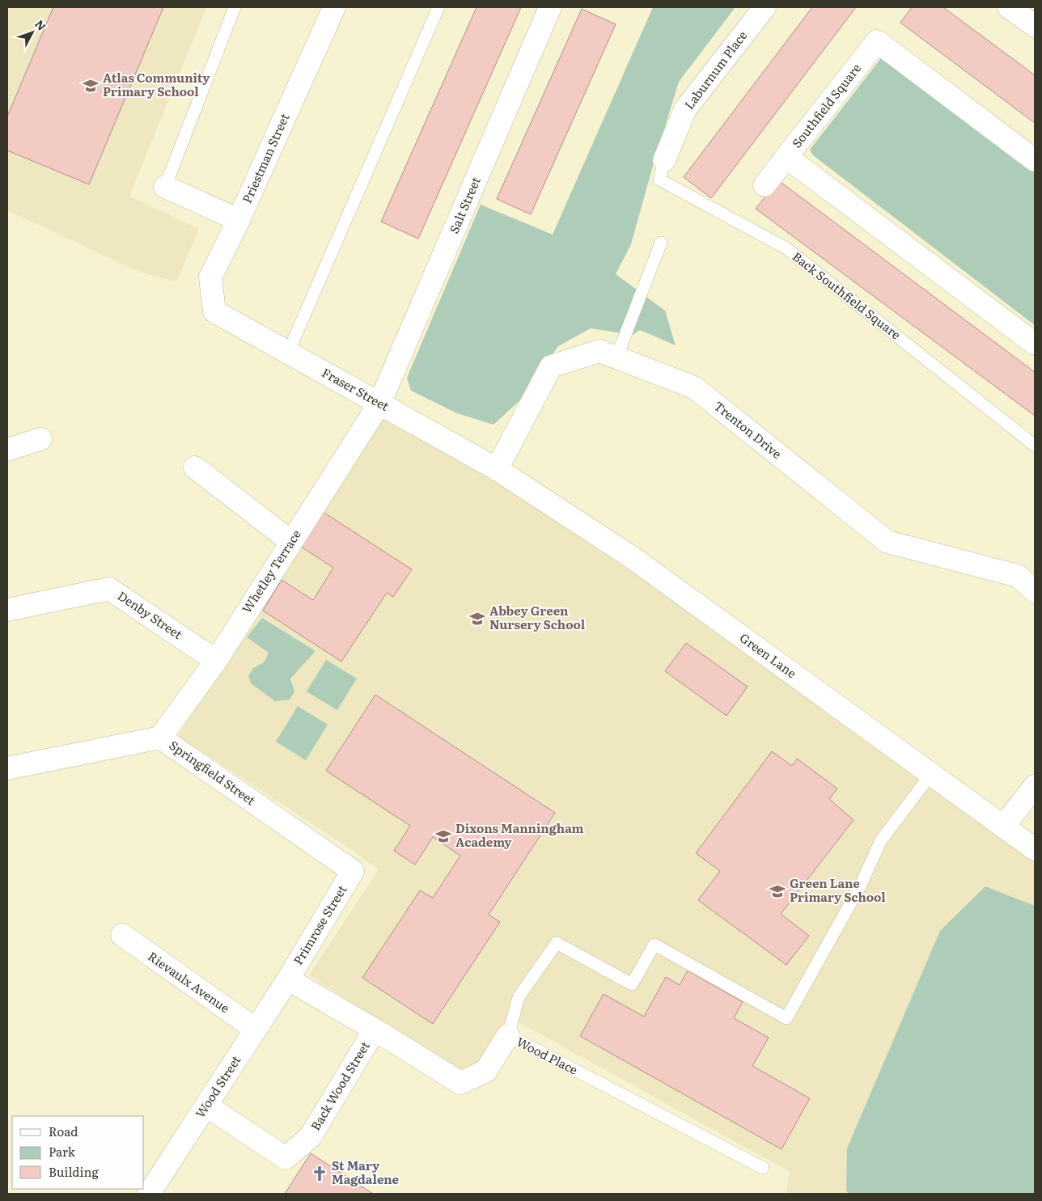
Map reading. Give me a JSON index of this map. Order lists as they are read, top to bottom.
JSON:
{
  "streets": {
    "street": [
      "Laburnum Place",
      "Southfield Square",
      "Priestman Street",
      "Salt Street",
      "Fraser Street",
      "Trenton Drive",
      "Whetley Terrace",
      "Denby Street",
      "Green Lane",
      "Springfield Street",
      "Primrose Street",
      "Rievaulx Avenue",
      "Wood Place",
      "Back Wood Street",
      "Wood Street"
    ],
    "lane": ["Back Southfield Square"]
  },
  "crossings": [
    ["Laburnum Place", "Back Southfield Square"],
    ["Priestman Street", "Fraser Street"],
    ["Salt Street", "Fraser Street"],
    ["Salt Street", "Whetley Terrace"],
    ["Fraser Street", "Trenton Drive"],
    ["Fraser Street", "Whetley Terrace"],
    ["Fraser Street", "Green Lane"],
    ["Trenton Drive", "Green Lane"],
    ["Whetley Terrace", "Denby Street"],
    ["Whetley Terrace", "Springfield Street"],
    ["Springfield Street", "Primrose Street"],
    ["Primrose Street", "Wood Place"],
    ["Primrose Street", "Wood Street"],
    ["Rievaulx Avenue", "Wood Street"],
    ["Wood Place", "Back Wood Street"],
    ["Wood Place", "Wood Street"],
    ["Back Wood Street", "Wood Street"]
  ],
  "places": {
    "school or university": [
      "Atlas Community Primary School",
      "Abbey Green Nursery School",
      "Dixons Manningham Academy",
      "Green Lane Primary School"
    ],
    "church": ["St Mary Magdalene"]
  },
  "legend": ["Road", "Park", "Building"],
  "north": "top right"
}
